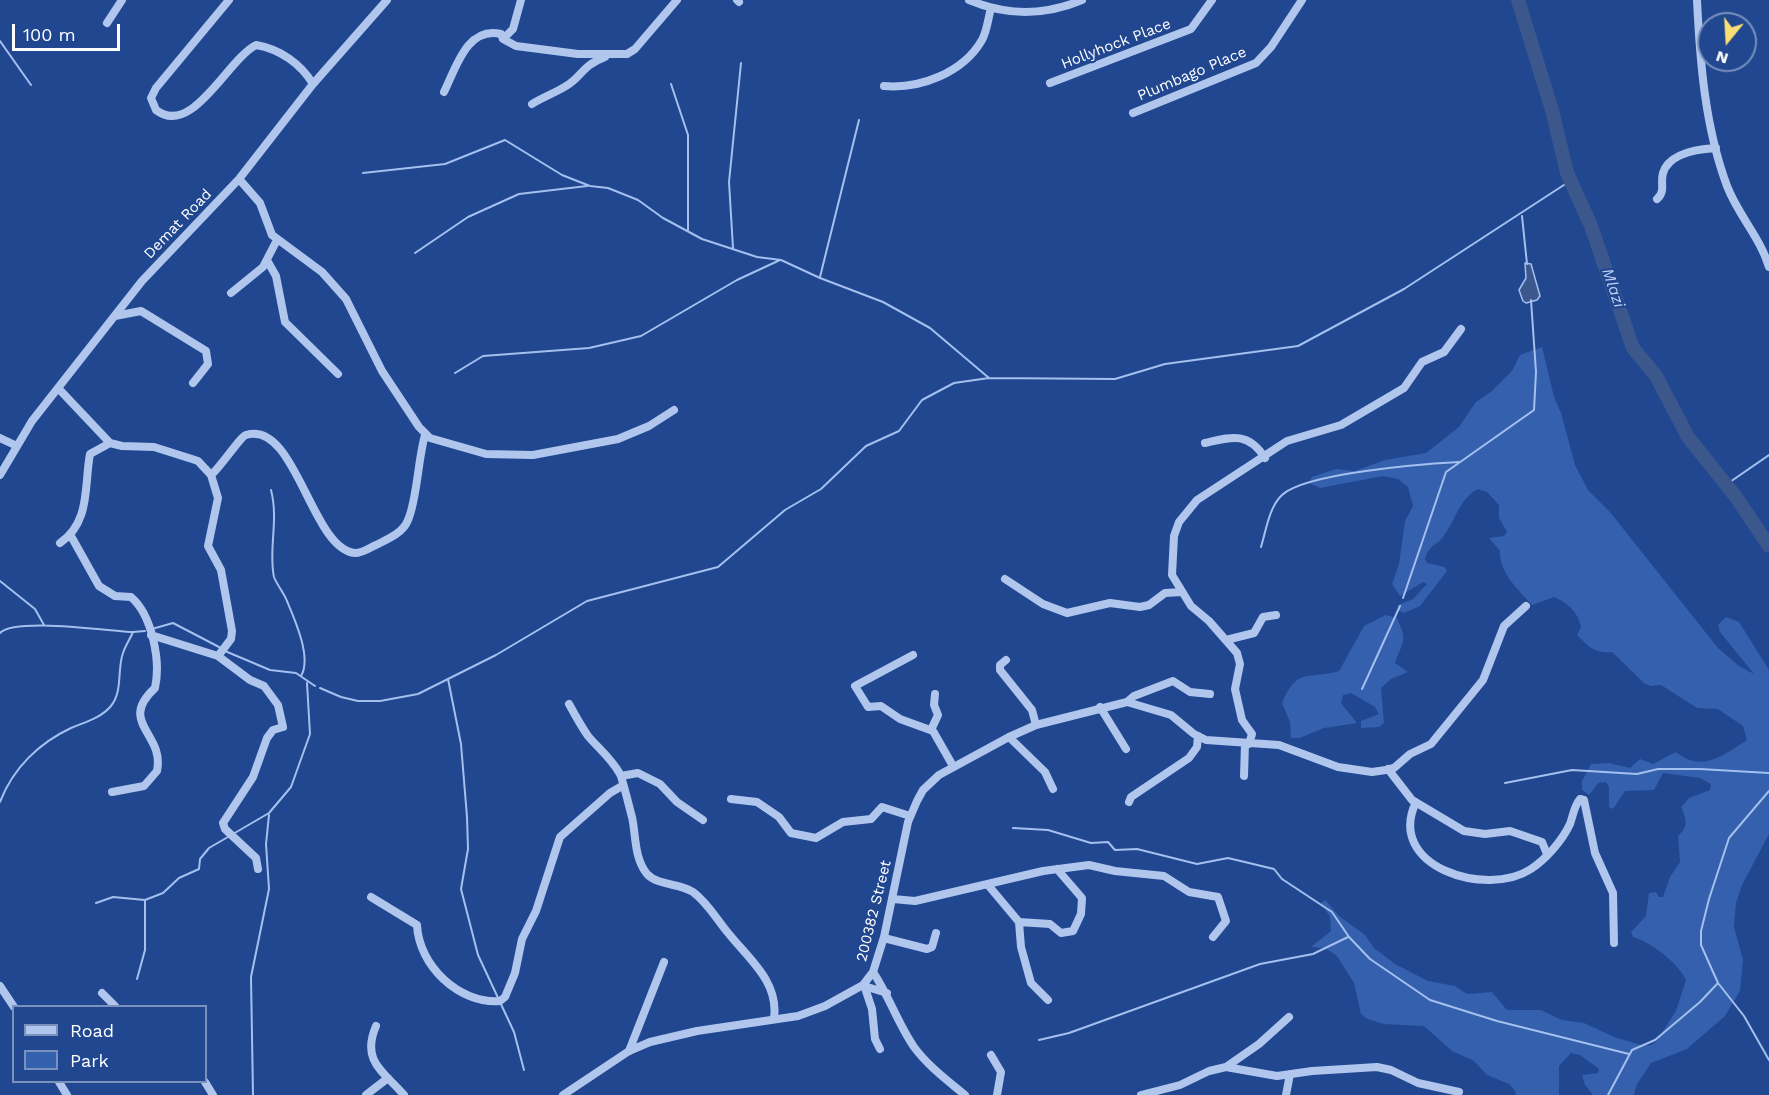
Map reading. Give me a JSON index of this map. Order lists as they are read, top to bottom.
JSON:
{
  "streets": {
    "street": [
      "Hollyhock Place",
      "Plumbago Place",
      "Demat Road",
      "200382 Street"
    ]
  },
  "water": ["Mlazi"],
  "legend": ["Road", "Park"],
  "scale_bar": "100 m",
  "north": "bottom"
}
